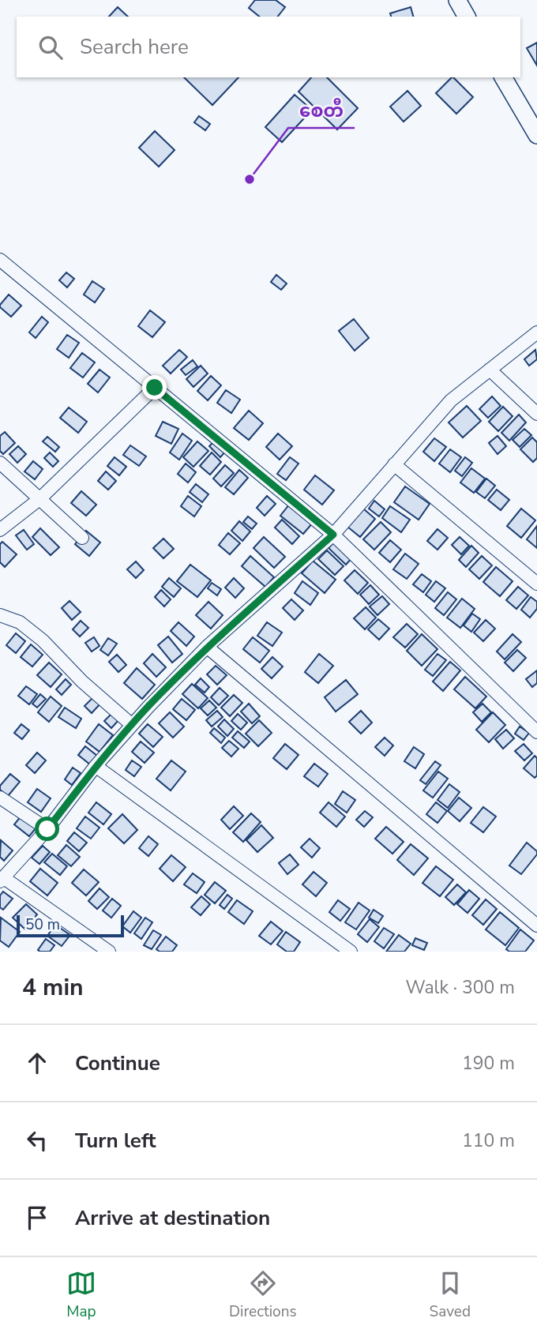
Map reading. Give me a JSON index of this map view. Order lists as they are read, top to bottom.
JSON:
{
  "places": ["စေတီ"],
  "scale_bar": "50 m",
  "page": {
    "search": "Search here",
    "scale": "50 m",
    "heading": ["4 min", "Walk · 300 m"],
    "list": [
      ["Continue", "190 m"],
      ["Turn left", "110 m"],
      "Arrive at destination"
    ],
    "nav": ["Map", "Directions", "Saved"]
  }
}
